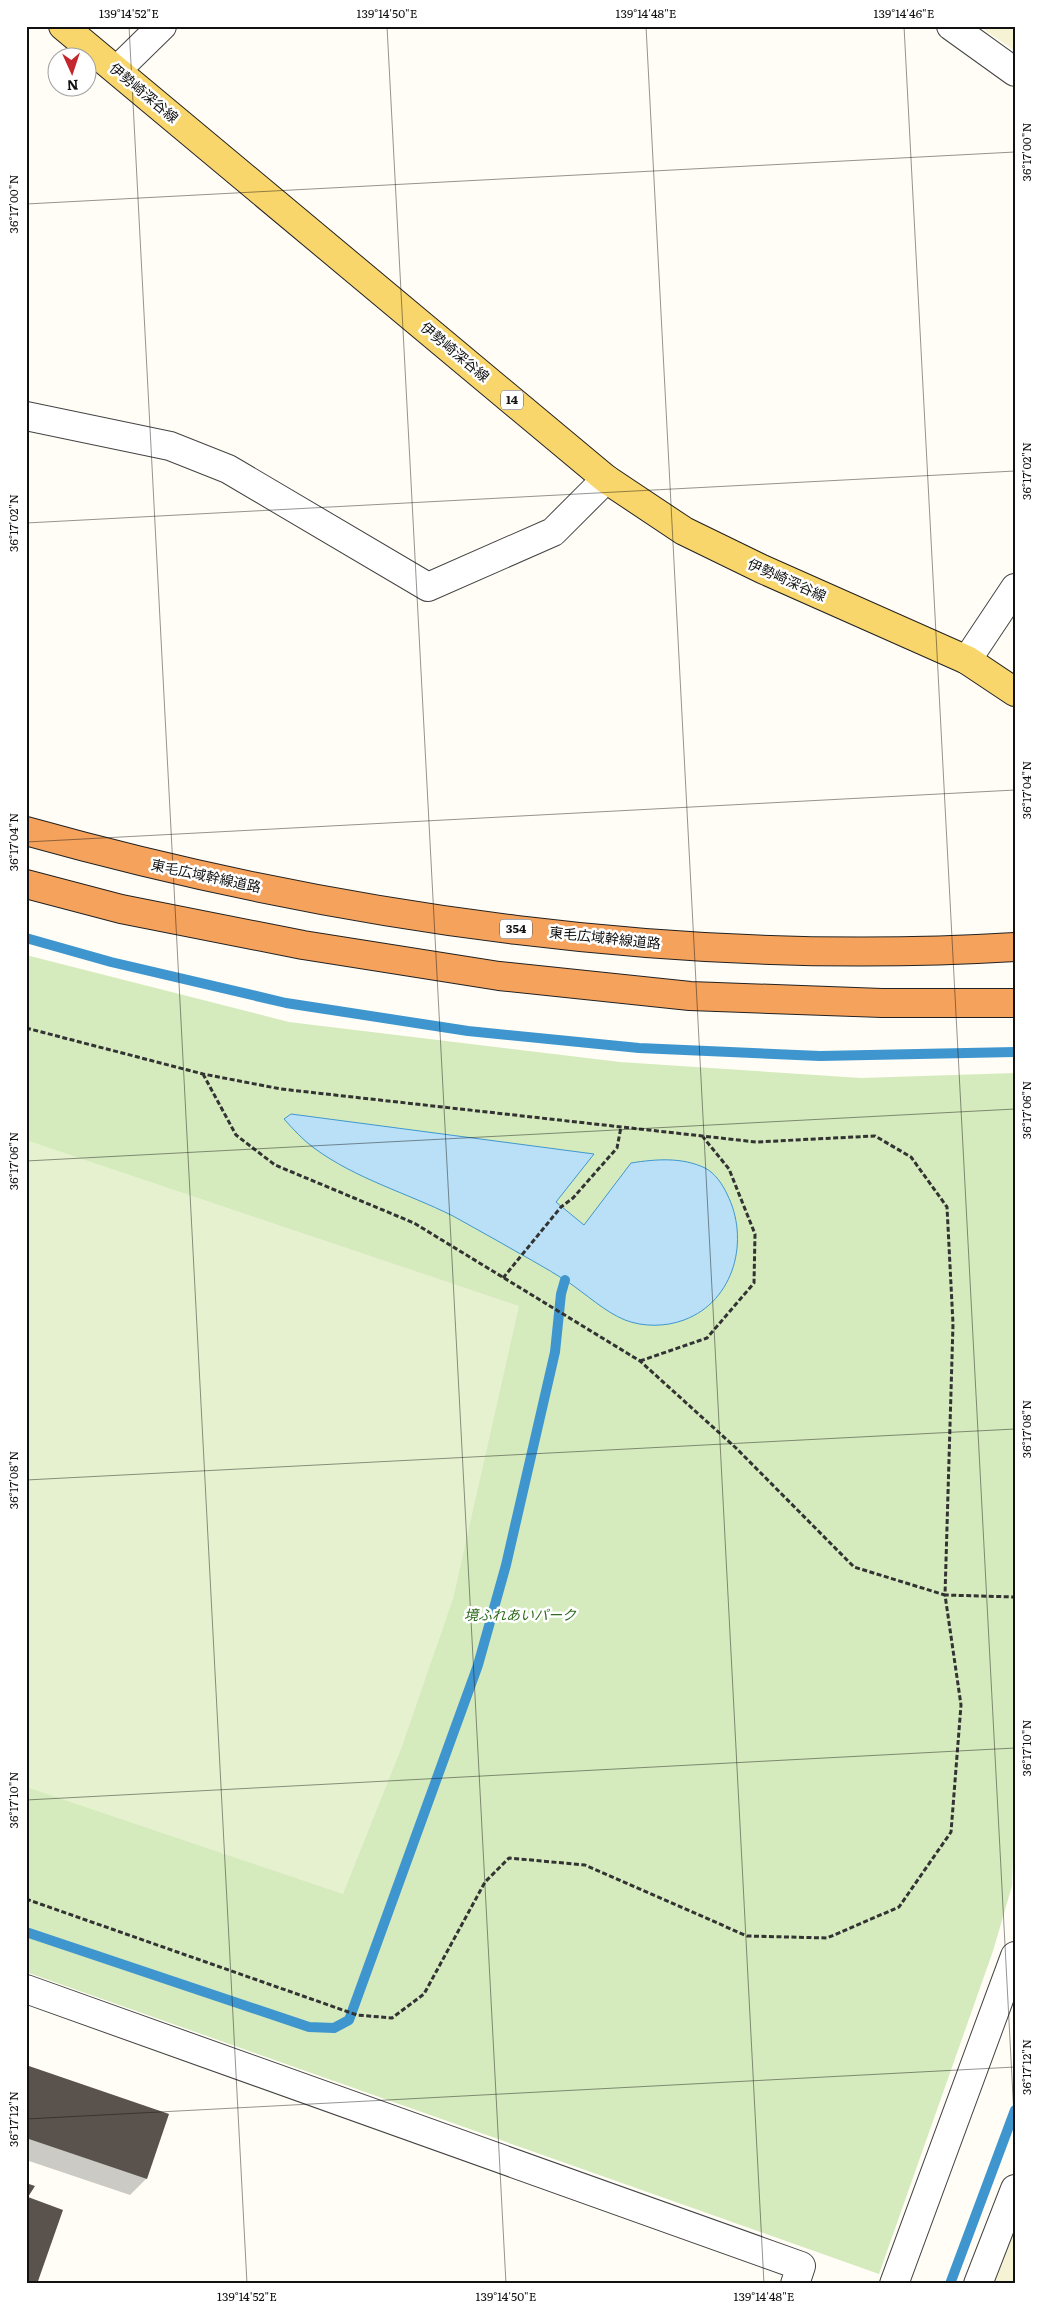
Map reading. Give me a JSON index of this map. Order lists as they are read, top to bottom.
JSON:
{
  "streets": {
    "highway": ["東毛広域幹線道路", "354"],
    "main road": ["伊勢崎深谷線", "14"]
  },
  "parks": ["境ふれあいパーク"],
  "north": "bottom",
  "coordinates": [
    "139°14'52\"E",
    "139°14'50\"E",
    "139°14'48\"E",
    "139°14'46\"E",
    "36°17'00\"N",
    "36°17'02\"N",
    "36°17'04\"N",
    "36°17'06\"N",
    "36°17'08\"N",
    "36°17'10\"N",
    "36°17'12\"N"
  ]
}
